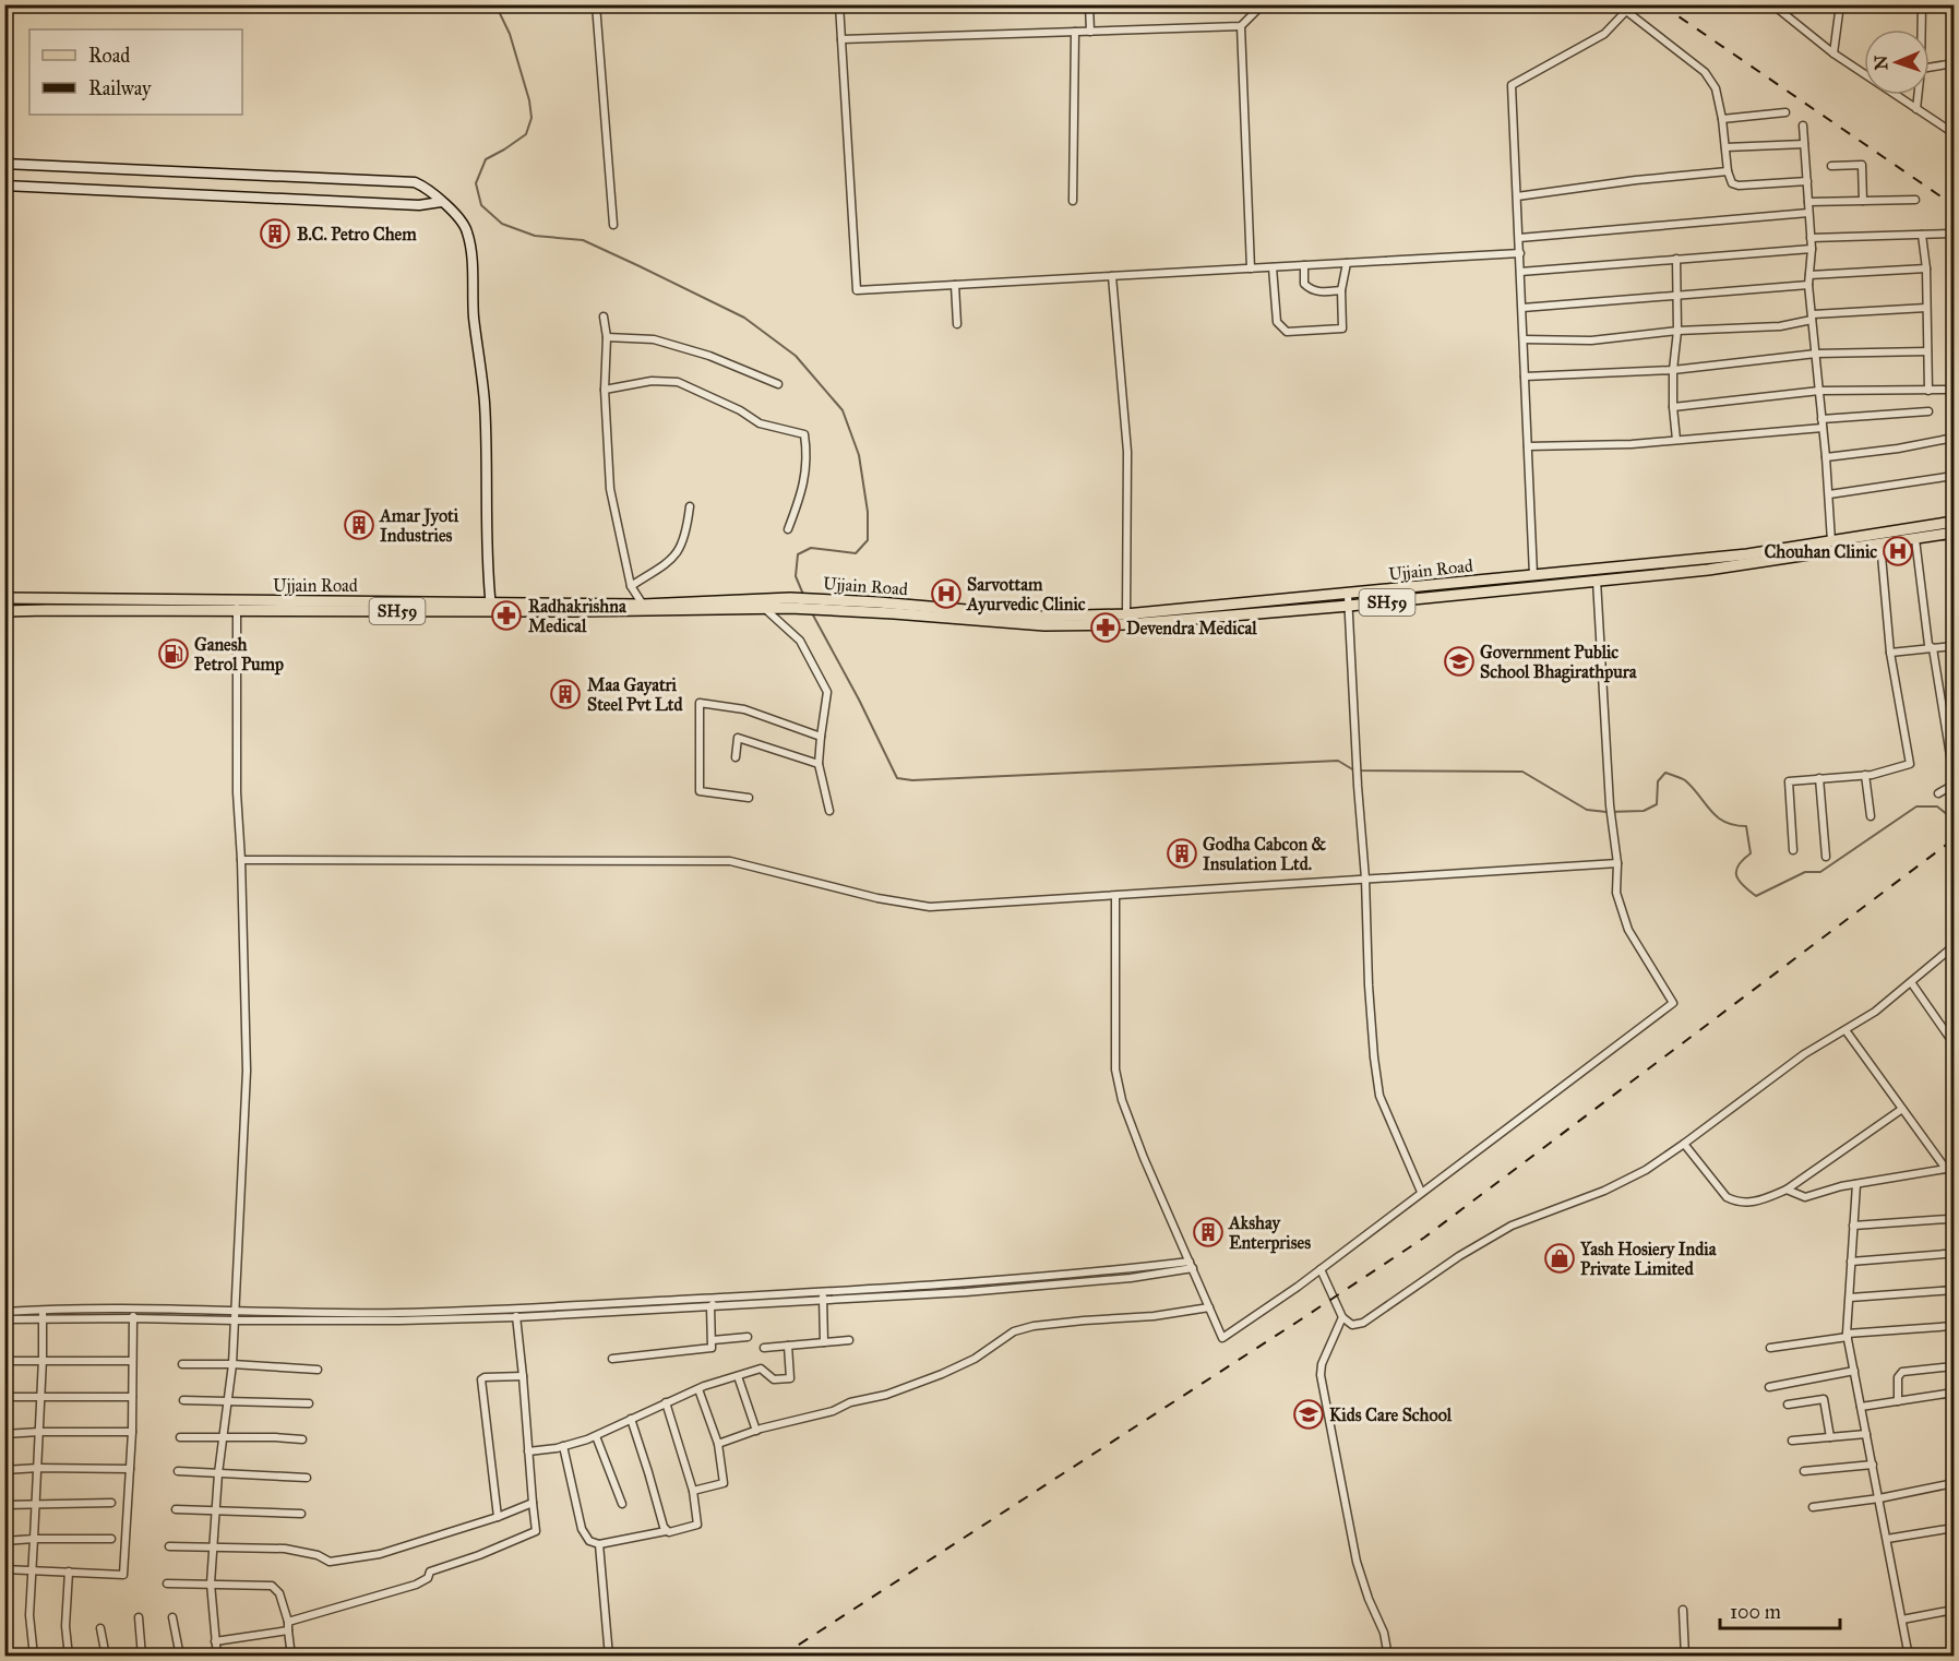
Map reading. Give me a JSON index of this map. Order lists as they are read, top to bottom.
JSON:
{
  "streets": {
    "main road": ["Ujjain Road", "SH59"]
  },
  "places": {
    "building": [
      "B.C. Petro Chem",
      "Amar Jyoti Industries",
      "Maa Gayatri Steel Pvt Ltd",
      "Godha Cabcon & Insulation Ltd.",
      "Akshay Enterprises"
    ],
    "hospital": ["Chouhan Clinic", "Sarvottam Ayurvedic Clinic"],
    "pharmacy": ["Radhakrishna Medical", "Devendra Medical"],
    "fuel station": ["Ganesh Petrol Pump"],
    "school or university": ["Government Public School Bhagirathpura", "Kids Care School"],
    "shop": ["Yash Hosiery India Private Limited"]
  },
  "legend": ["Road", "Railway"],
  "scale_bar": "100 m",
  "north": "left"
}
